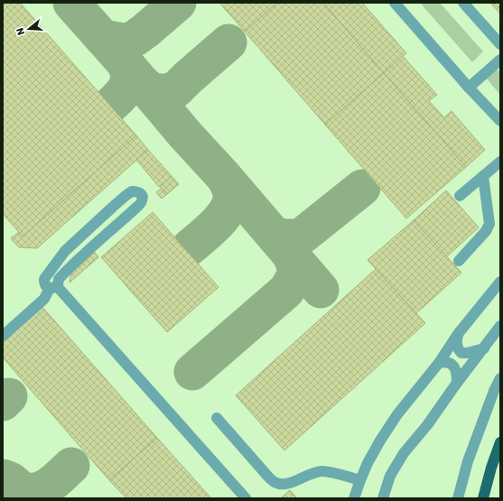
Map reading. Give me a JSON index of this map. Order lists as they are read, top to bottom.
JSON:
{
  "north": "left"
}
